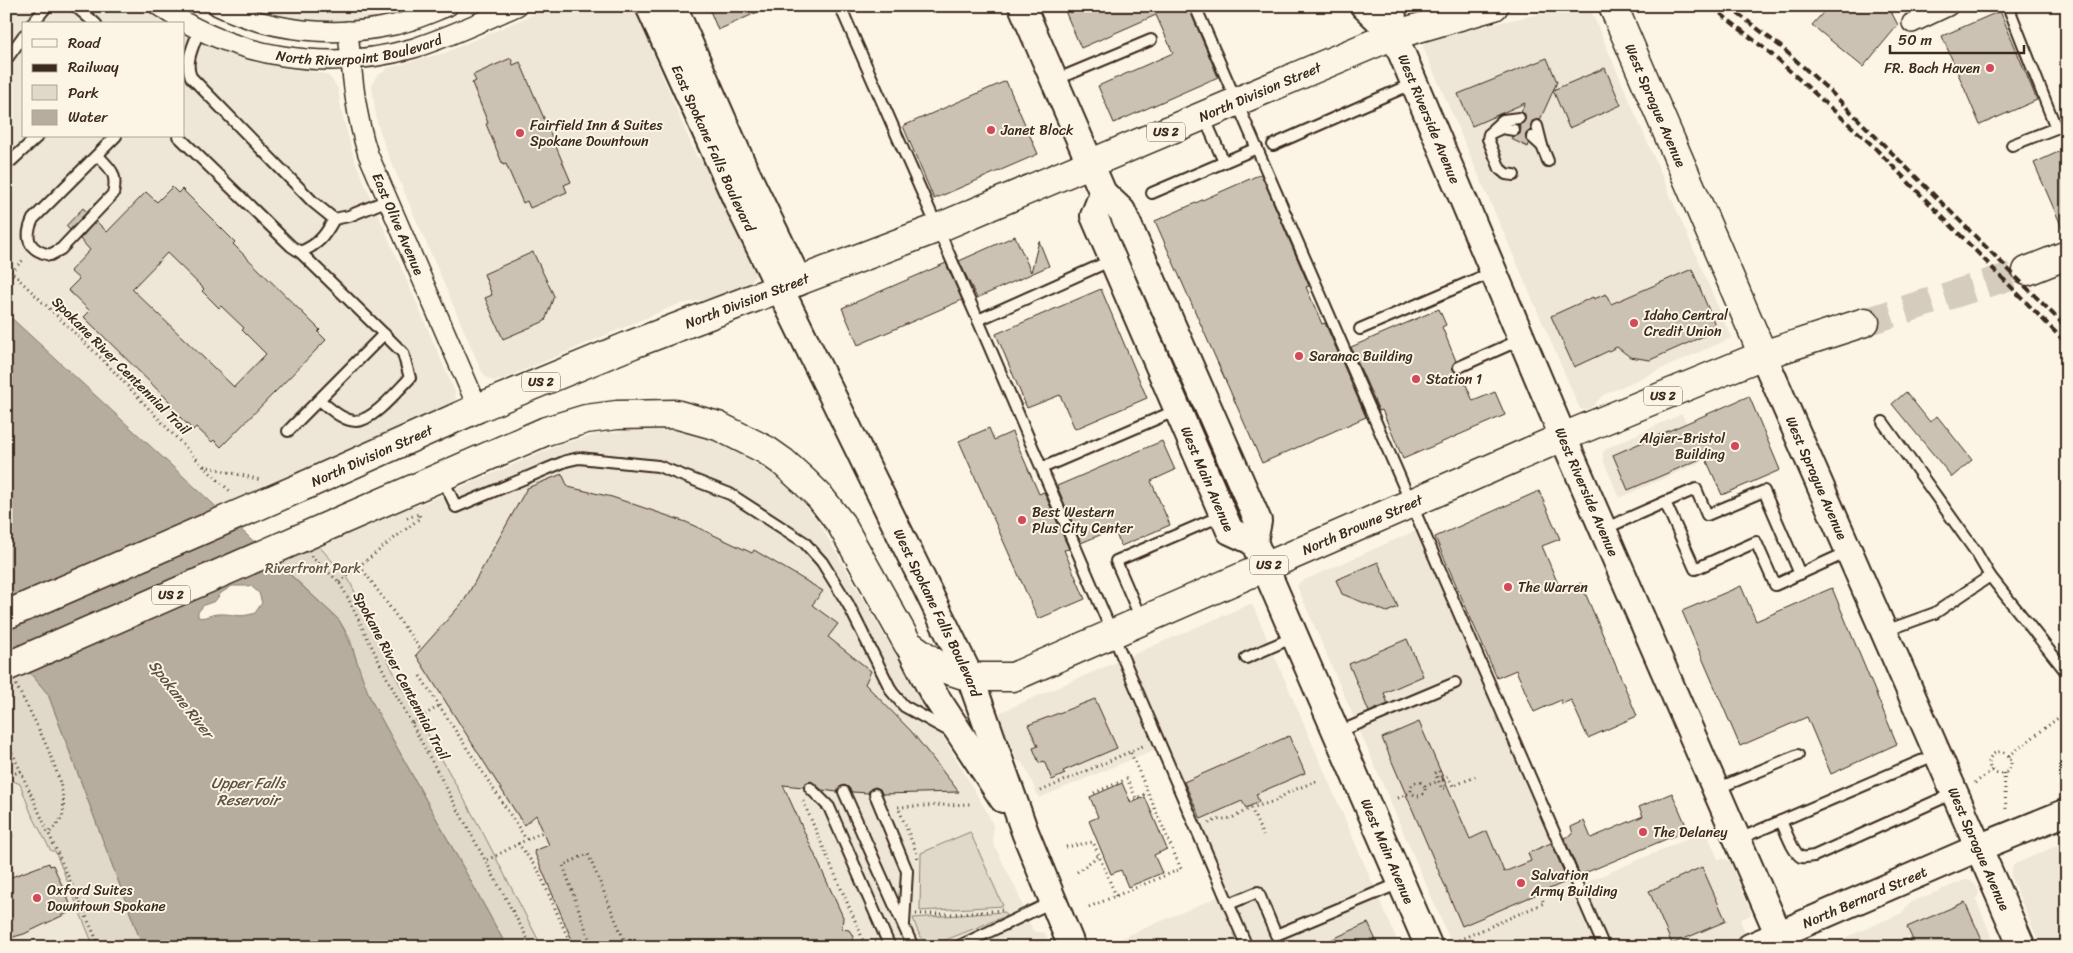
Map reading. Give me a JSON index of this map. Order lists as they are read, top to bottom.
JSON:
{
  "streets": {
    "main road": [
      "North Division Street",
      "West Sprague Avenue",
      "West Riverside Avenue",
      "US 2",
      "East Spokane Falls Boulevard",
      "West Main Avenue",
      "North Browne Street",
      "West Spokane Falls Boulevard",
      "North Bernard Street"
    ],
    "street": ["North Riverpoint Boulevard", "East Olive Avenue"],
    "path": ["Spokane River Centennial Trail"]
  },
  "crossings": [
    ["North Riverpoint Boulevard", "East Olive Avenue"],
    ["North Division Street", "West Riverside Avenue"],
    ["North Division Street", "East Spokane Falls Boulevard"],
    ["North Division Street", "East Olive Avenue"],
    ["North Division Street", "West Spokane Falls Boulevard"],
    ["West Sprague Avenue", "US 2"],
    ["West Sprague Avenue", "North Browne Street"],
    ["West Sprague Avenue", "North Bernard Street"],
    ["West Riverside Avenue", "North Browne Street"],
    ["West Riverside Avenue", "North Bernard Street"],
    ["US 2", "North Browne Street"],
    ["East Spokane Falls Boulevard", "West Spokane Falls Boulevard"],
    ["West Main Avenue", "North Browne Street"],
    ["North Browne Street", "West Spokane Falls Boulevard"]
  ],
  "water": ["Spokane River", "Upper Falls Reservoir"],
  "parks": ["Riverfront Park"],
  "places": [
    "FR. Bach Haven",
    "Janet Block",
    "Fairfield Inn & Suites Spokane Downtown",
    "Idaho Central Credit Union",
    "Saranac Building",
    "Station 1",
    "Algier-Bristol Building",
    "Best Western Plus City Center",
    "The Warren",
    "The Delaney",
    "Salvation Army Building",
    "Oxford Suites Downtown Spokane"
  ],
  "legend": [
    "Road",
    "Railway",
    "Park",
    "Water"
  ],
  "scale_bar": "50 m"
}
